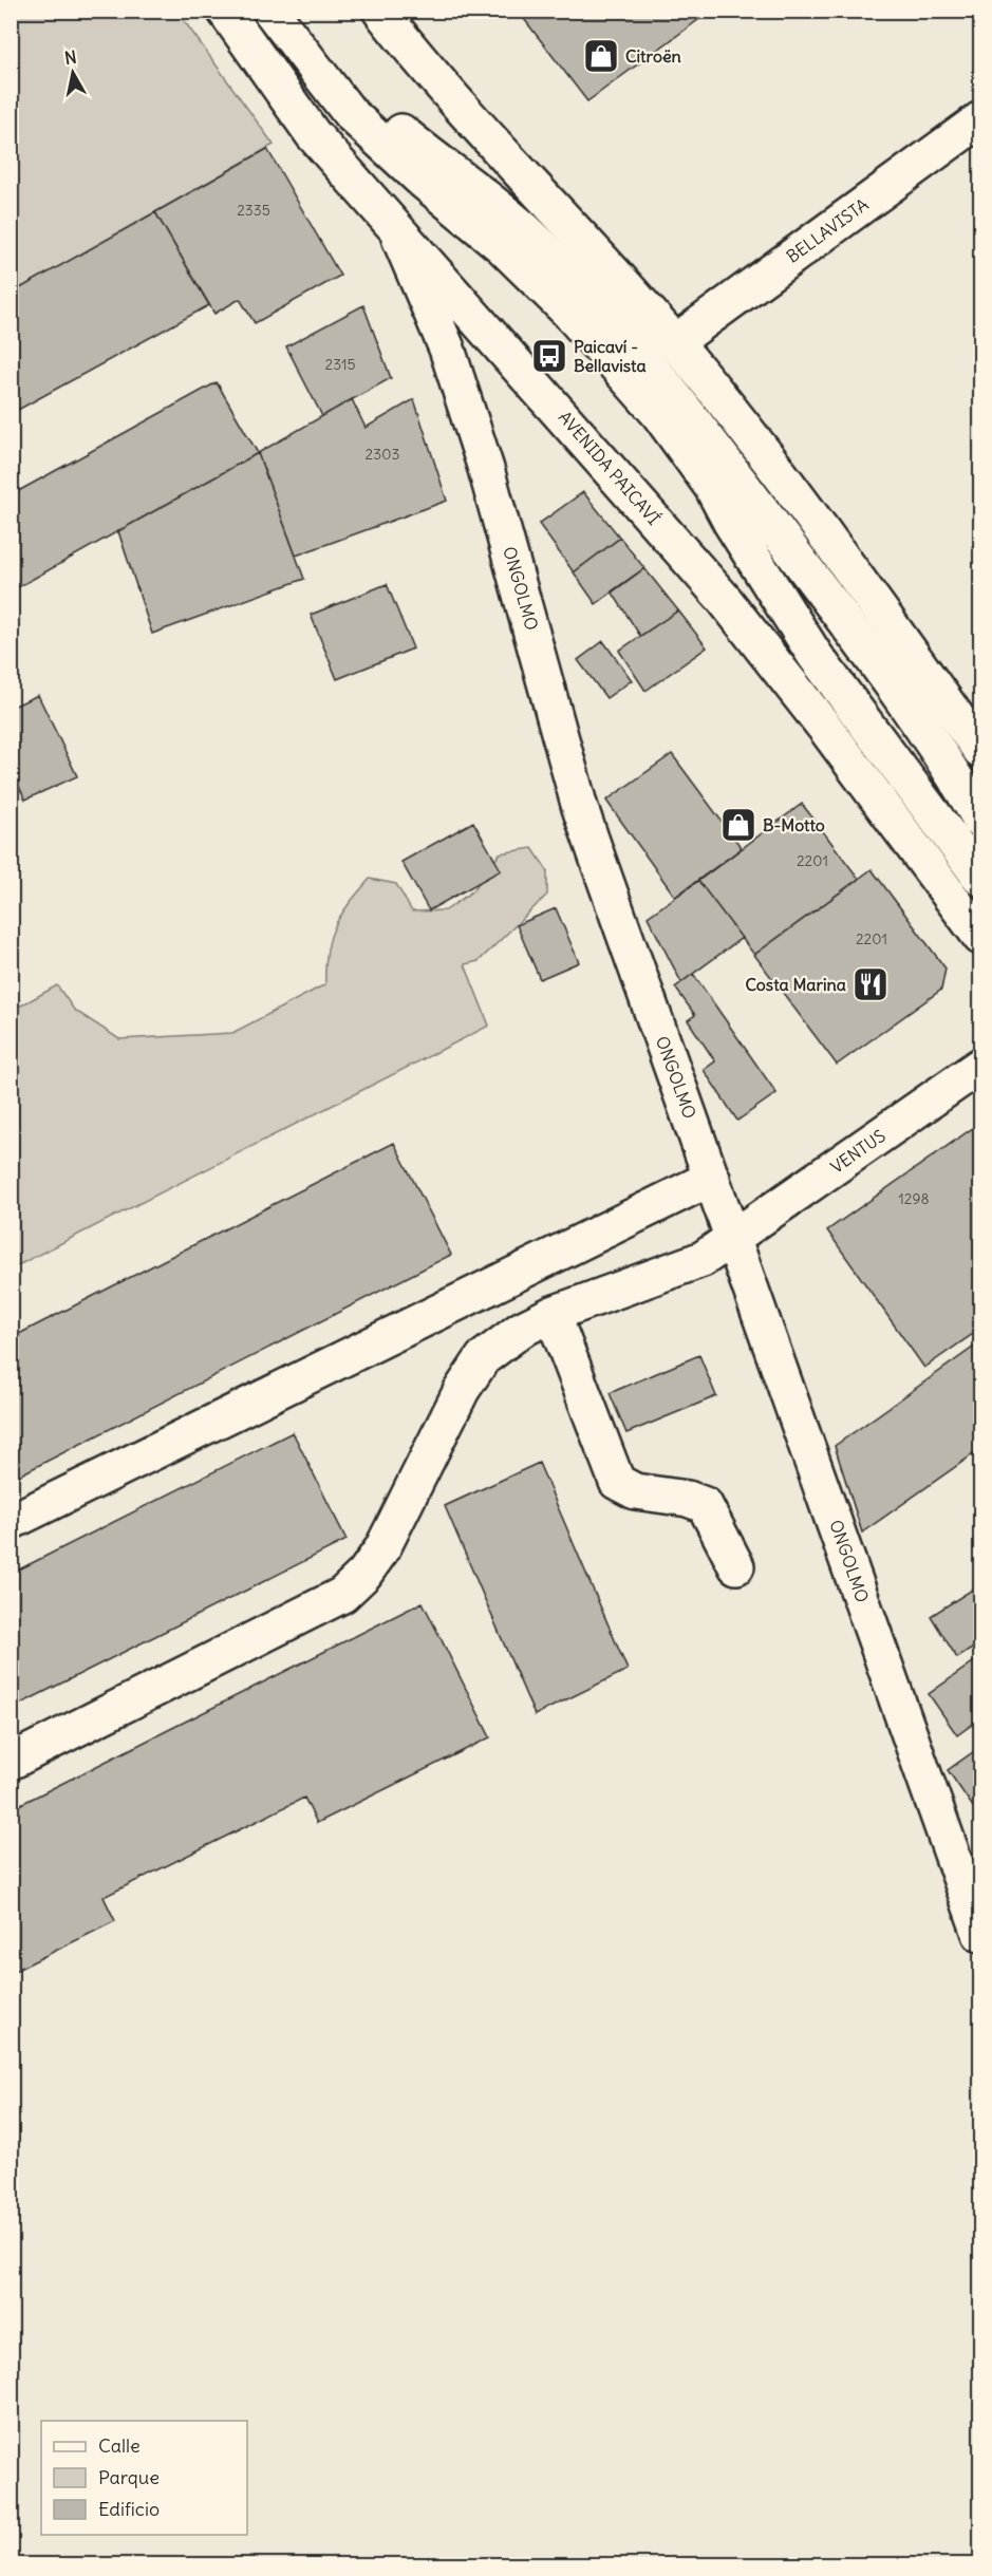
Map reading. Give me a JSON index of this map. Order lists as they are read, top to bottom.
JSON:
{
  "streets": {
    "street": [
      "BELLAVISTA",
      "AVENIDA PAICAVÍ",
      "ONGOLMO",
      "VENTUS"
    ]
  },
  "crossings": [
    ["AVENIDA PAICAVÍ", "ONGOLMO"],
    ["ONGOLMO", "VENTUS"]
  ],
  "places": {
    "shop": ["Citroën", "B-Motto"],
    "bus stop": ["Paicaví - Bellavista"],
    "restaurant": ["Costa Marina"]
  },
  "house_numbers": [
    "2335",
    "2315",
    "2303",
    "2201",
    "2201",
    "1298"
  ],
  "legend": ["Calle", "Parque", "Edificio"],
  "north": "top"
}
